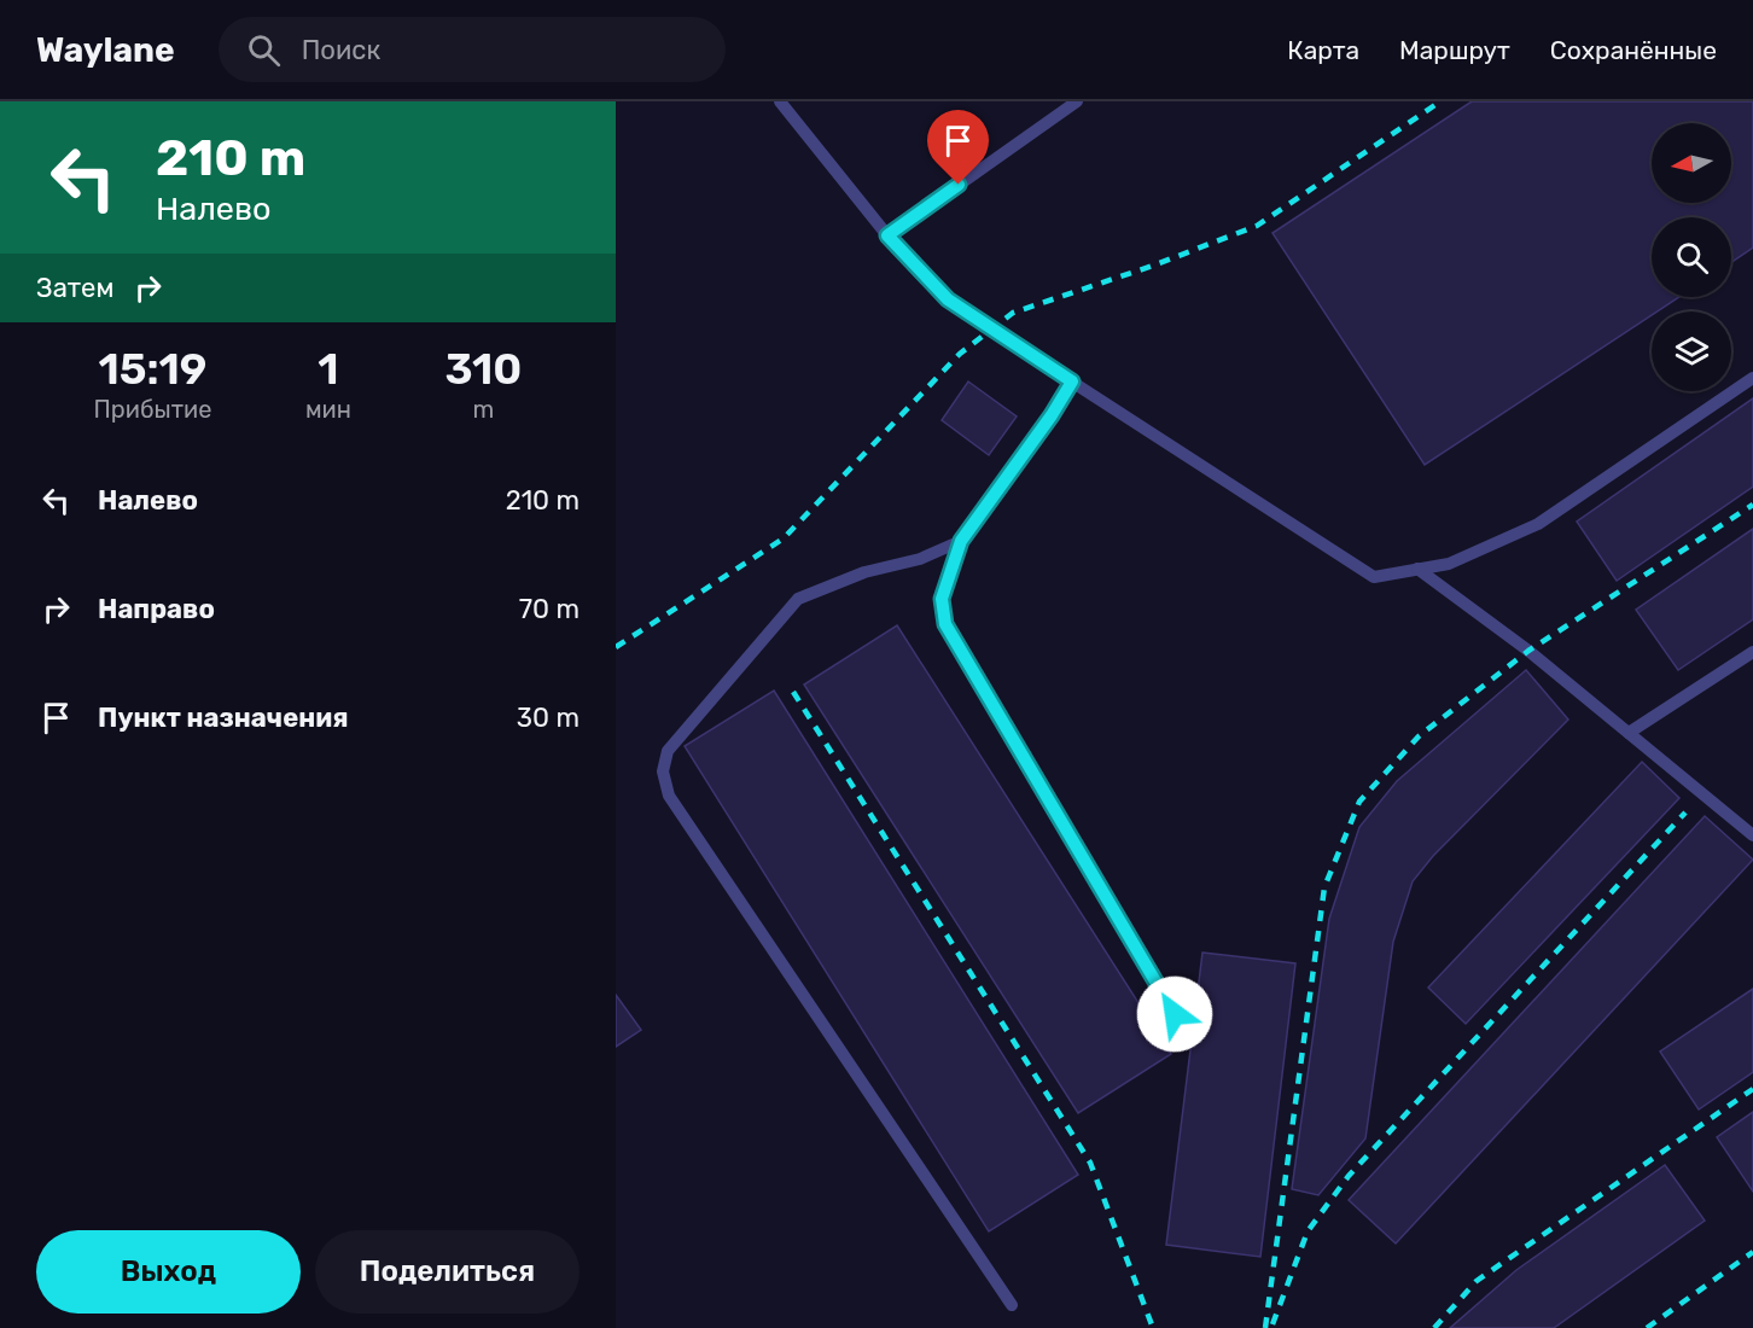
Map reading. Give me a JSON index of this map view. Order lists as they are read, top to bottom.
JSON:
{
  "north": "left",
  "page": {
    "header": "Waylane",
    "search": "Поиск",
    "nav": ["Карта", "Маршрут", "Сохранённые"],
    "turn": ["210 m", "Налево"],
    "then": "Затем",
    "eta": [
      "15:19",
      "Прибытие",
      "1",
      "мин",
      "310",
      "m"
    ],
    "list": [
      {
        "name": "Налево",
        "value": "210 m"
      },
      {
        "name": "Направо",
        "value": "70 m"
      },
      {
        "name": "Пункт назначения",
        "value": "30 m"
      }
    ],
    "buttons": ["Выход", "Поделиться"]
  }
}
